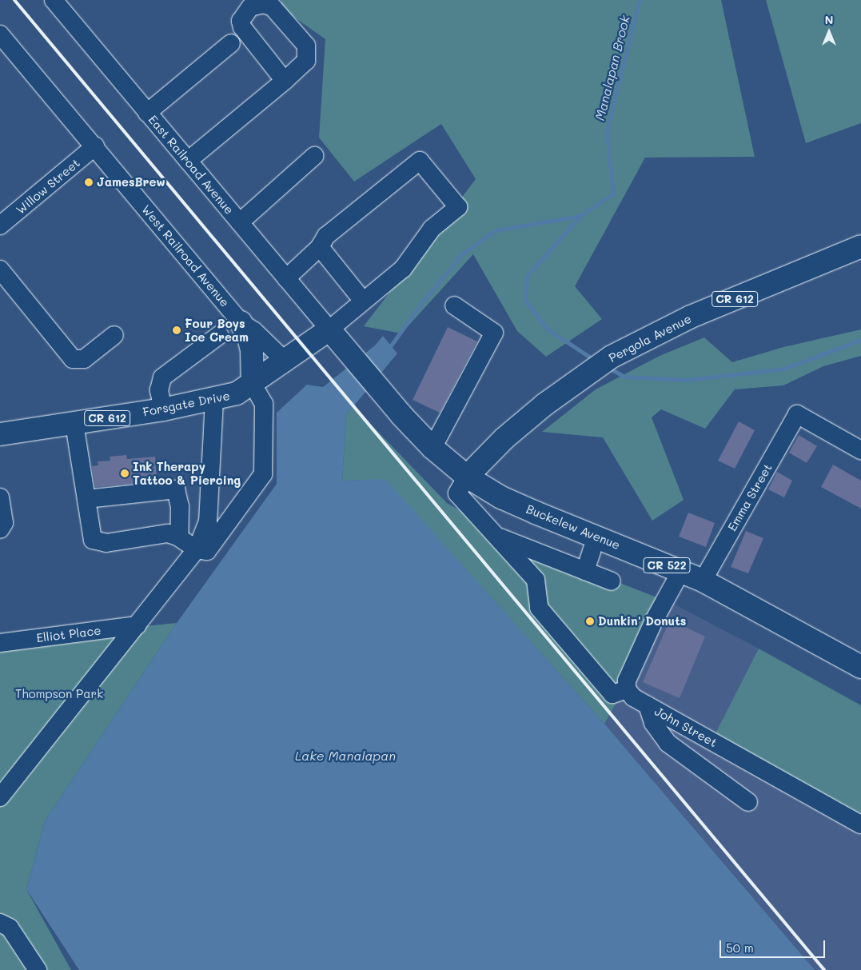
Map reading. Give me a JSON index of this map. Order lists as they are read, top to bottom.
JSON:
{
  "streets": {
    "main road": [
      "CR 612",
      "Pergola Avenue",
      "Forsgate Drive",
      "Buckelew Avenue",
      "CR 522"
    ],
    "street": [
      "East Railroad Avenue",
      "Willow Street",
      "West Railroad Avenue",
      "Emma Street",
      "Elliot Place",
      "John Street"
    ]
  },
  "crossings": [
    ["East Railroad Avenue", "Forsgate Drive"],
    ["East Railroad Avenue", "Buckelew Avenue"],
    ["Willow Street", "West Railroad Avenue"],
    ["West Railroad Avenue", "Forsgate Drive"],
    ["Pergola Avenue", "Buckelew Avenue"],
    ["Forsgate Drive", "Buckelew Avenue"],
    ["Emma Street", "Buckelew Avenue"]
  ],
  "water": ["Manalapan Brook", "Lake Manalapan"],
  "parks": ["Thompson Park"],
  "places": [
    "JamesBrew",
    "Four Boys Ice Cream",
    "Ink Therapy Tattoo & Piercing",
    "Dunkin' Donuts"
  ],
  "scale_bar": "50 m",
  "north": "top"
}
